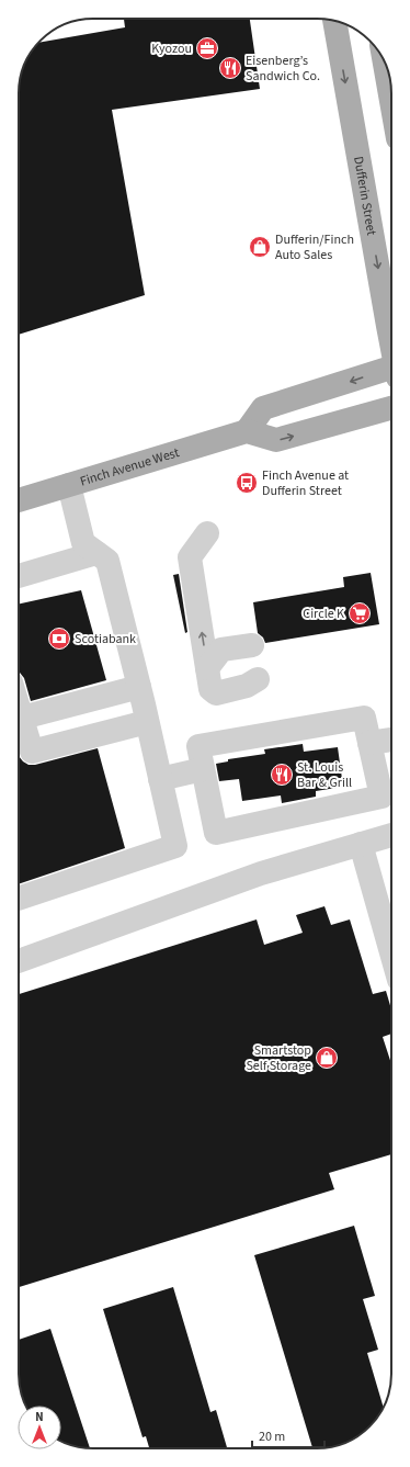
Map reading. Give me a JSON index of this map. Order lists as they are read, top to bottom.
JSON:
{
  "streets": {
    "main road": ["Dufferin Street", "Finch Avenue West"]
  },
  "one_way": ["Dufferin Street"],
  "places": {
    "office": ["Kyozou"],
    "restaurant": ["Eisenberg’s Sandwich Co.", "St. Louis Bar & Grill"],
    "shop": ["Dufferin/Finch Auto Sales", "Smartstop Self Storage"],
    "bus stop": ["Finch Avenue at Dufferin Street"],
    "supermarket": ["Circle K"],
    "bank": ["Scotiabank"]
  },
  "scale_bar": "20 m",
  "north": "top"
}
